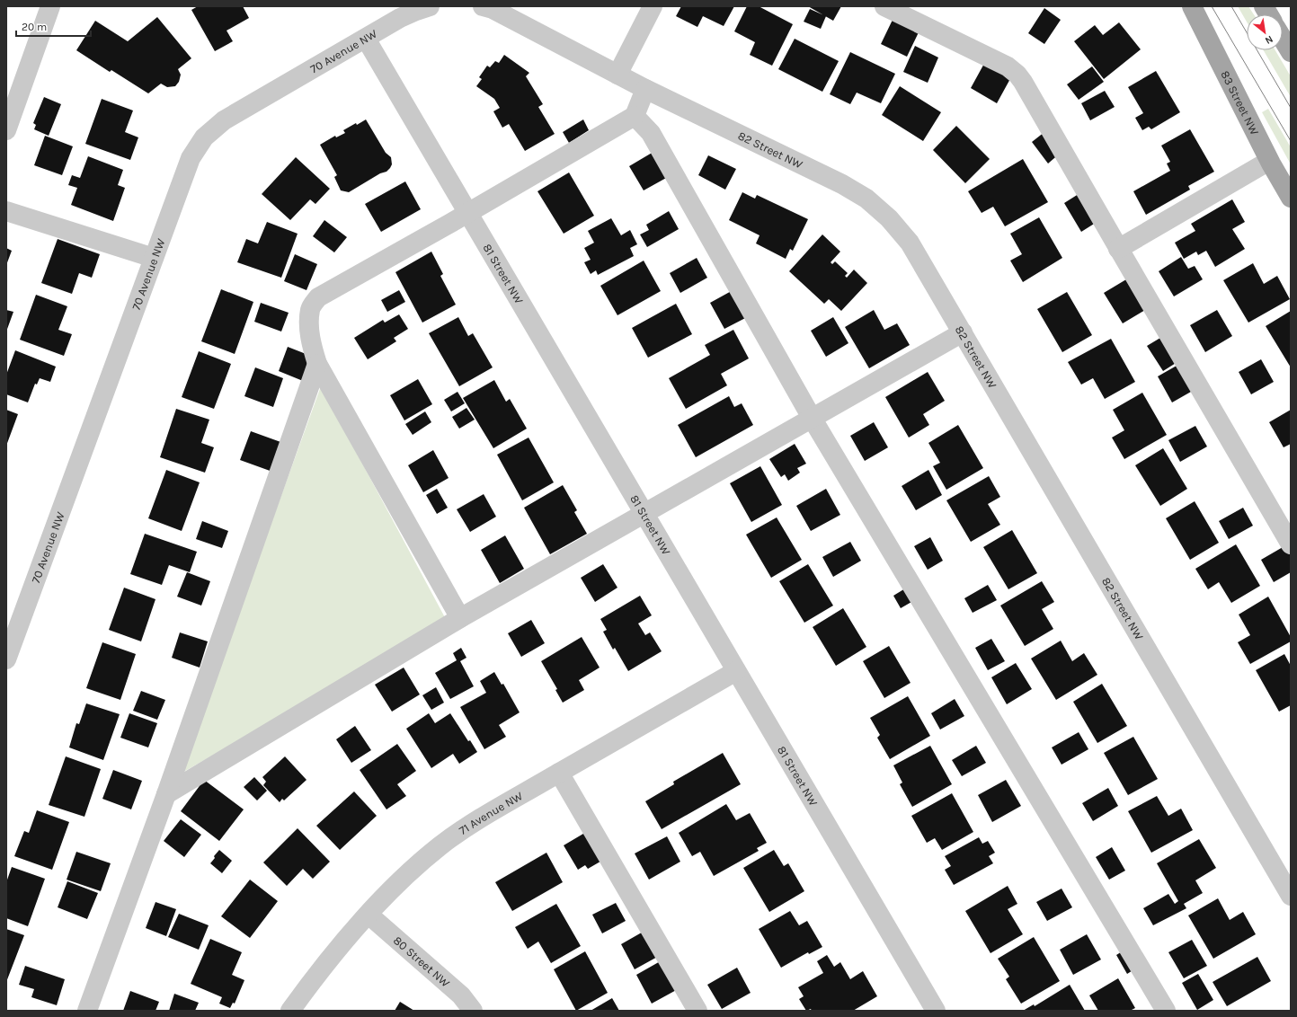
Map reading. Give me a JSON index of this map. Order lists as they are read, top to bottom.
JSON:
{
  "streets": {
    "main road": ["83 Street NW"],
    "street": [
      "70 Avenue NW",
      "82 Street NW",
      "81 Street NW",
      "71 Avenue NW",
      "80 Street NW"
    ]
  },
  "crossings": [
    ["70 Avenue NW", "81 Street NW"],
    ["81 Street NW", "71 Avenue NW"],
    ["71 Avenue NW", "80 Street NW"]
  ],
  "scale_bar": "20 m",
  "north": "bottom right"
}
